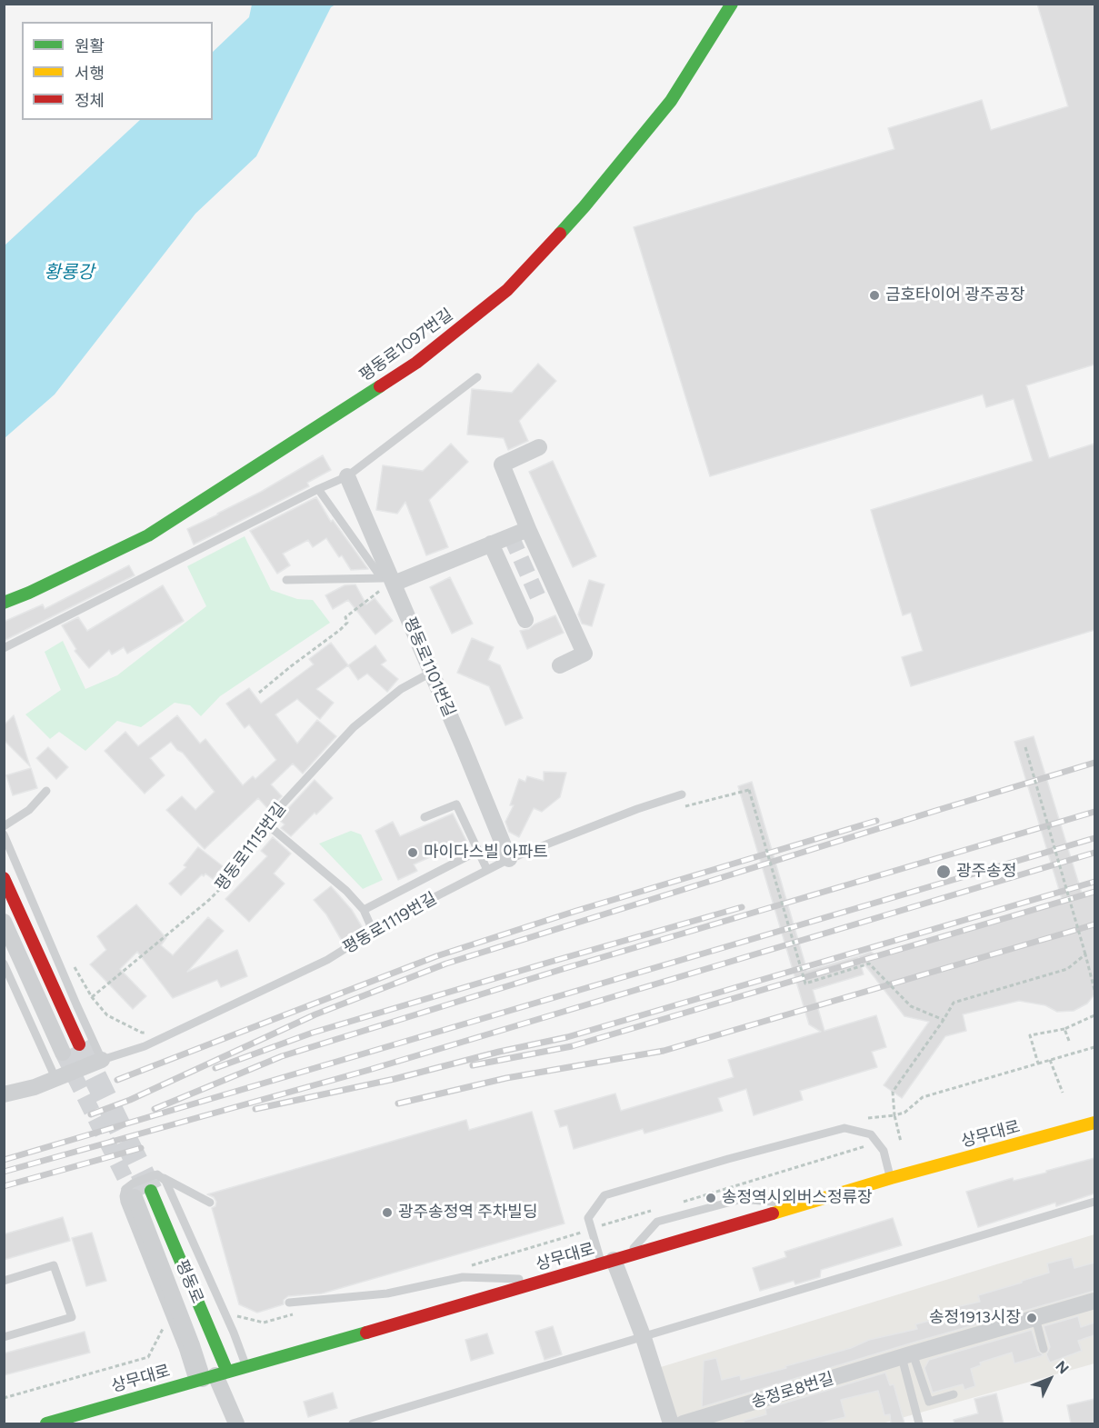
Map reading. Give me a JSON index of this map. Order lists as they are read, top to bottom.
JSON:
{
  "streets": {
    "street": [
      "평동로1097번길",
      "평동로1101번길",
      "상무대로",
      "평동로",
      "송정로8번길"
    ],
    "lane": ["평동로1115번길", "평동로1119번길"]
  },
  "crossings": [
    ["평동로1101번길", "평동로1115번길"],
    ["평동로1101번길", "평동로1119번길"],
    ["상무대로", "평동로"]
  ],
  "water": ["황룡강"],
  "places": [
    "금호타이어 광주공장",
    "마이다스빌 아파트",
    "광주송정",
    "송정역시외버스정류장",
    "광주송정역 주차빌딩",
    "송정1913시장"
  ],
  "legend": ["원활", "서행", "정체"],
  "north": "top right"
}
